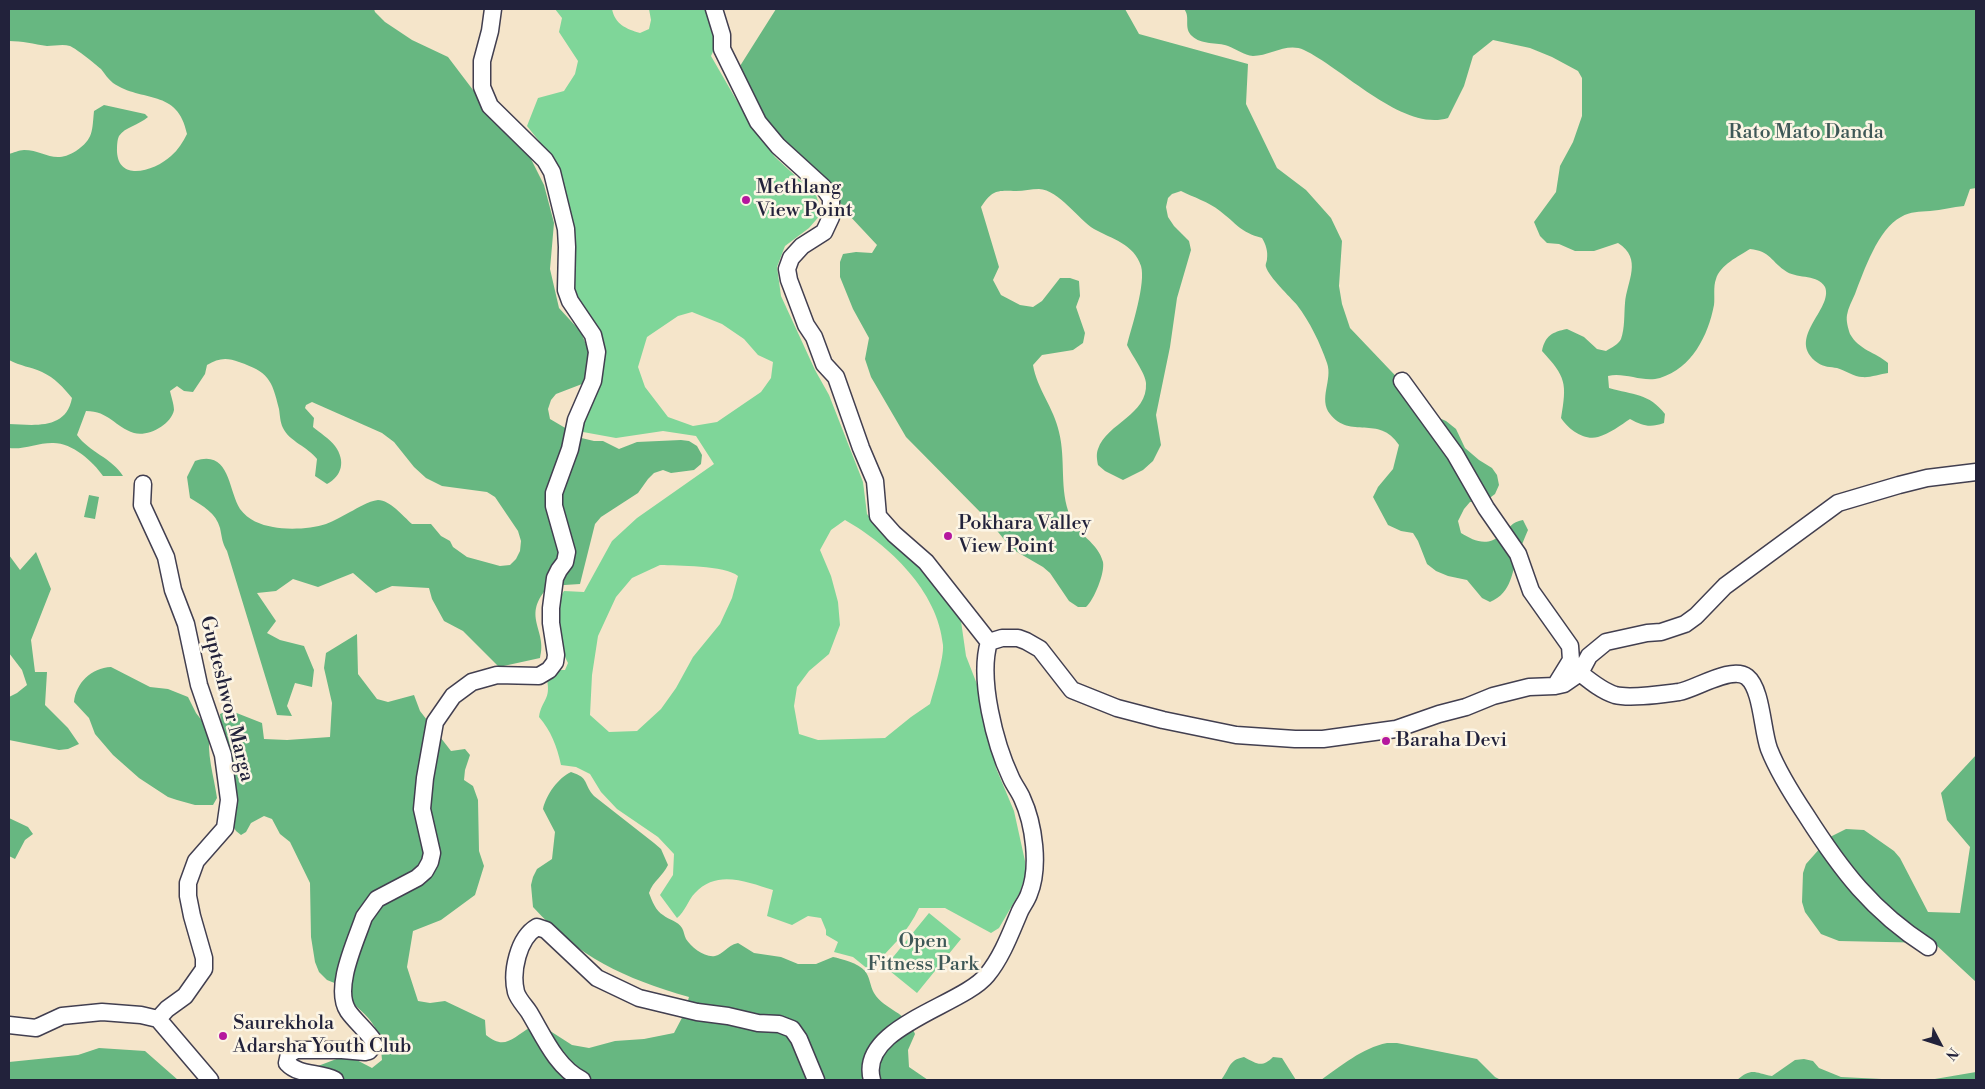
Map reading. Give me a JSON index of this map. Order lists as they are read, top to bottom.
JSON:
{
  "streets": {
    "street": ["Gupteshwor Marga"]
  },
  "parks": ["Rato Mato Danda", "Open Fitness Park"],
  "places": [
    "Methlang View Point",
    "Pokhara Valley View Point",
    "Baraha Devi",
    "Saurekhola Adarsha Youth Club"
  ],
  "north": "bottom right"
}
